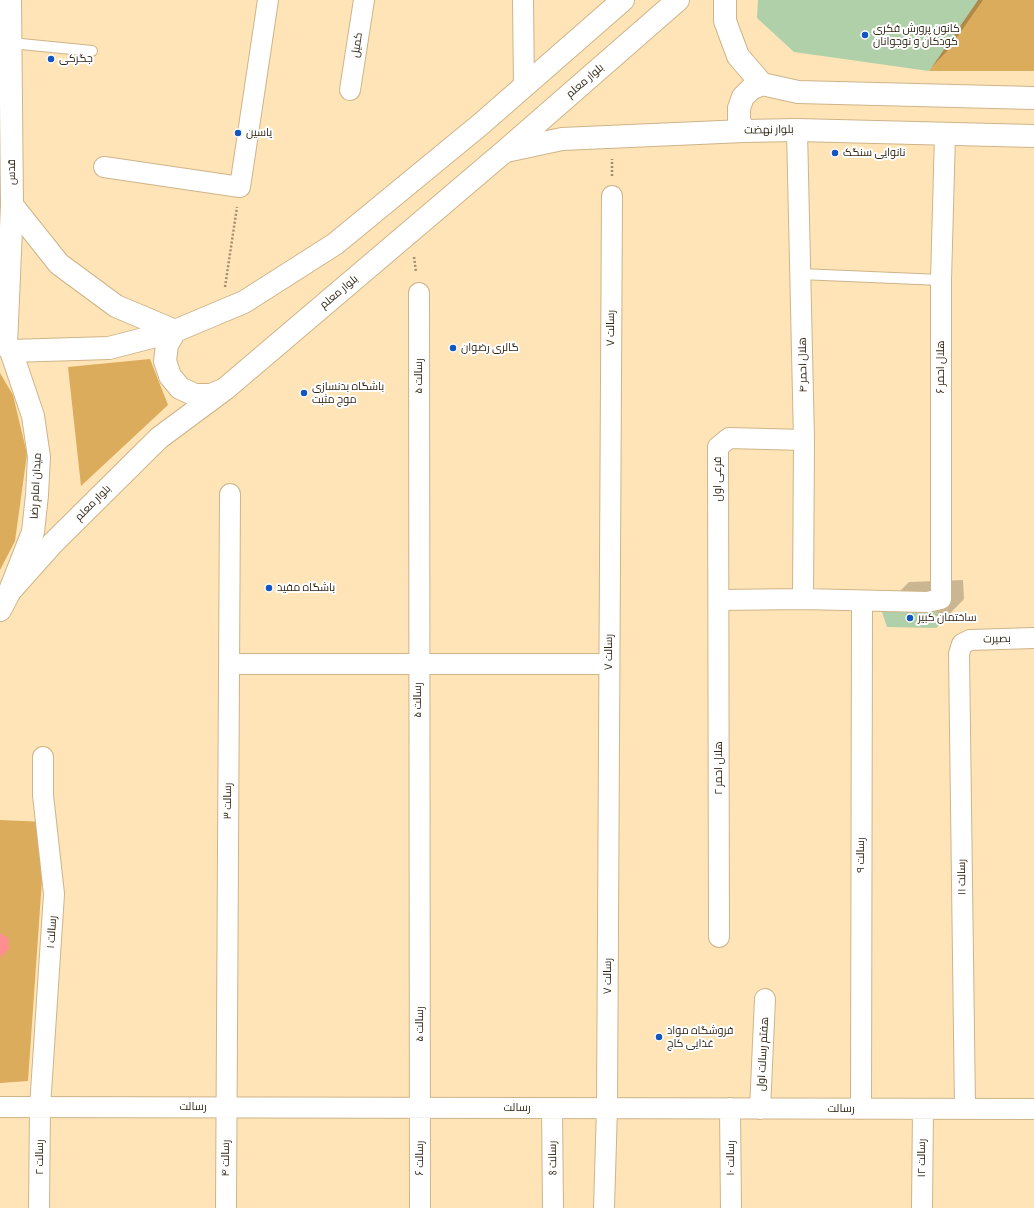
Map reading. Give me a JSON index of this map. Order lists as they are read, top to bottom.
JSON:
{
  "streets": {
    "main road": [
      "بلوار معلم",
      "بلوار نهضت",
      "قدس",
      "میدان امام رضا"
    ],
    "street": [
      "کمیل",
      "رسالت ۷",
      "هلال احمر ۴",
      "هلال احمر ۶",
      "رسالت ۵",
      "فرعی اول",
      "بصیرت",
      "هلال احمر ۲",
      "رسالت ۳",
      "رسالت ۹",
      "رسالت ۱۱",
      "رسالت ۱",
      "هفتم رسالت اول",
      "رسالت",
      "رسالت ۲",
      "رسالت ۴",
      "رسالت ۶",
      "رسالت 8",
      "رسالت ۱۰",
      "رسالت ۱۲"
    ]
  },
  "crossings": [
    ["بلوار معلم", "بلوار نهضت"],
    ["بلوار معلم", "میدان امام رضا"],
    ["بلوار نهضت", "هلال احمر ۴"],
    ["بلوار نهضت", "هلال احمر ۶"],
    ["قدس", "میدان امام رضا"],
    ["رسالت ۷", "رسالت"],
    ["هلال احمر ۴", "فرعی اول"],
    ["هلال احمر ۶", "رسالت ۹"],
    ["رسالت ۵", "رسالت"],
    ["رسالت ۵", "رسالت ۶"],
    ["فرعی اول", "هلال احمر ۲"],
    ["بصیرت", "رسالت ۱۱"],
    ["رسالت ۳", "رسالت"],
    ["رسالت ۳", "رسالت ۴"],
    ["رسالت ۹", "رسالت"],
    ["رسالت ۱۱", "رسالت"],
    ["رسالت ۱", "رسالت"],
    ["رسالت ۱", "رسالت ۲"],
    ["هفتم رسالت اول", "رسالت"],
    ["رسالت", "رسالت ۲"],
    ["رسالت", "رسالت ۴"],
    ["رسالت", "رسالت ۶"],
    ["رسالت", "رسالت 8"],
    ["رسالت", "رسالت ۱۰"],
    ["رسالت", "رسالت ۱۲"]
  ],
  "places": [
    "کانون پرورش فکری کودکان و نوجوانان",
    "جگرکی",
    "یاسین",
    "نانوایی سنگک",
    "گالری رضوان",
    "باشگاه بدنسازی موج مثبت",
    "باشگاه مفید",
    "ساختمان کبیر",
    "فروشگاه مواد غذایی کاج"
  ]
}
